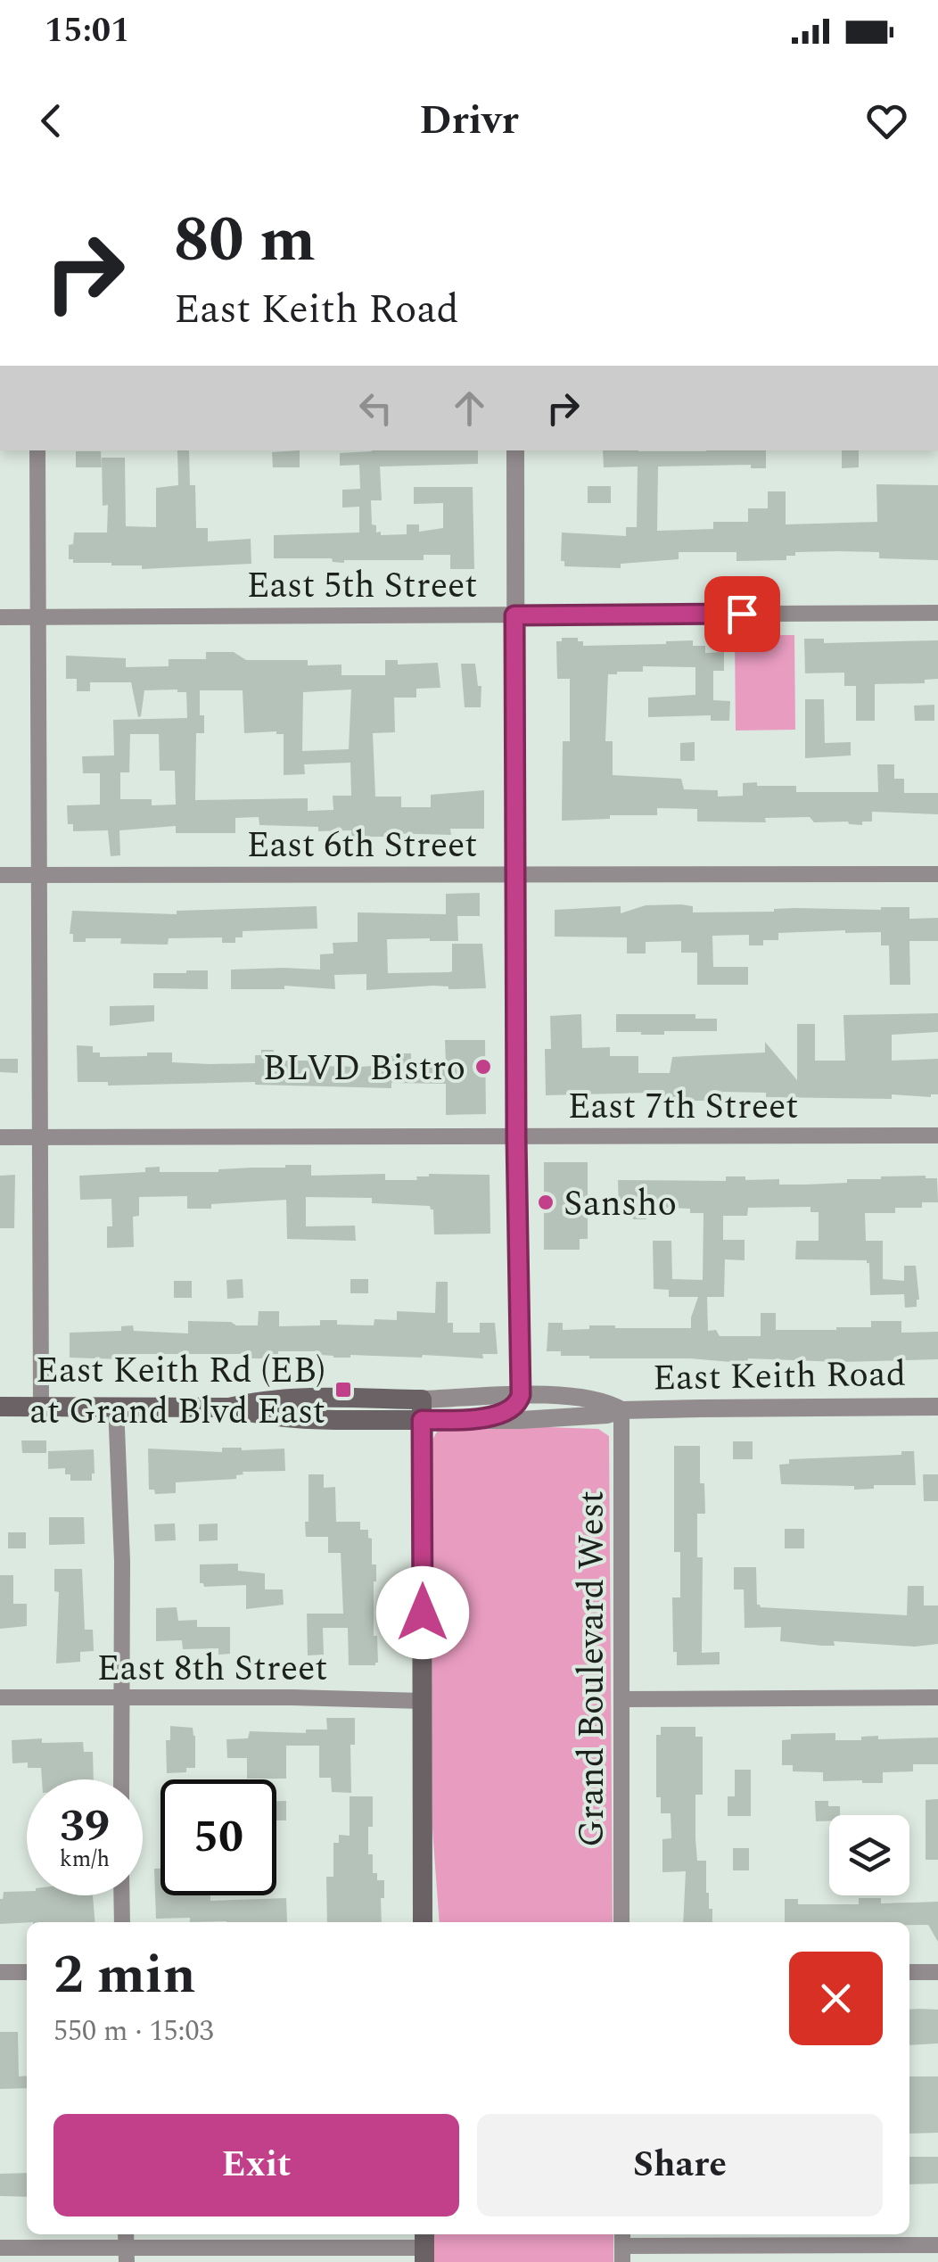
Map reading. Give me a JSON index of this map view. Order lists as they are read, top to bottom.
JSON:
{
  "streets": {
    "main road": ["East Keith Road"],
    "street": [
      "East 5th Street",
      "East 6th Street",
      "East 7th Street",
      "East 8th Street",
      "Grand Boulevard West"
    ]
  },
  "crossings": [
    ["East Keith Road", "Grand Boulevard West"]
  ],
  "places": {
    "other": ["BLVD Bistro", "Sansho"],
    "transit": ["East Keith Rd (EB) at Grand Blvd East"]
  },
  "page": {
    "status": "15:01",
    "header": "Drivr",
    "turn": ["80 m", "East Keith Road"],
    "speed": "39 km/h",
    "limit": "50",
    "heading": ["2 min", "550 m · 15:03"],
    "buttons": ["Exit", "Share"]
  }
}
